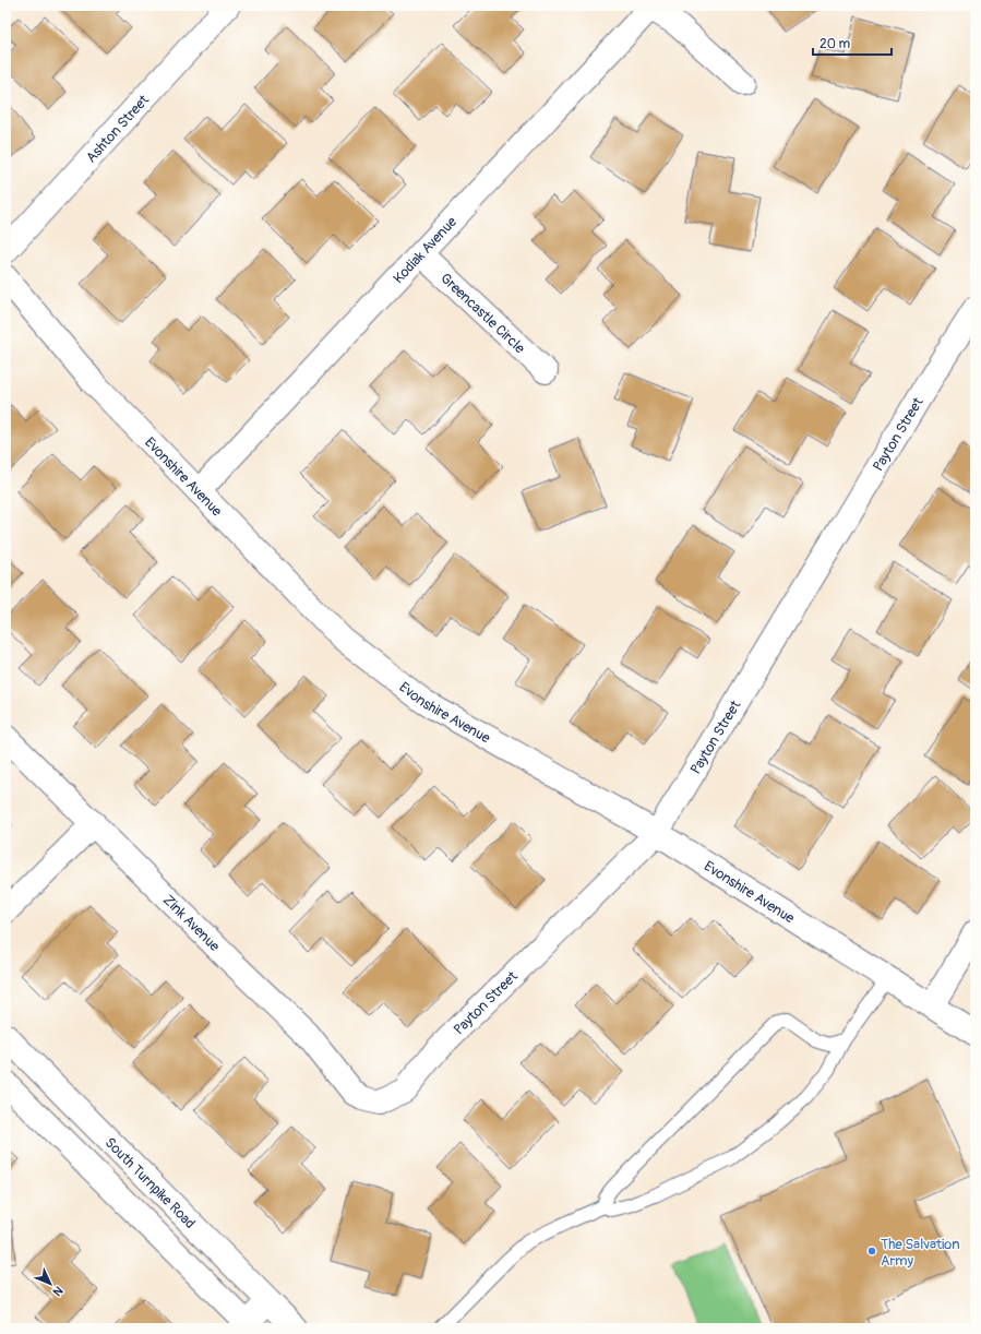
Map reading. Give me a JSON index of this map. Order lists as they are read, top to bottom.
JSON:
{
  "streets": {
    "street": [
      "Ashton Street",
      "Kodiak Avenue",
      "Greencastle Circle",
      "Payton Street",
      "Evonshire Avenue",
      "Zink Avenue",
      "South Turnpike Road"
    ]
  },
  "crossings": [
    ["Kodiak Avenue", "Greencastle Circle"],
    ["Kodiak Avenue", "Evonshire Avenue"],
    ["Payton Street", "Evonshire Avenue"],
    ["Payton Street", "Zink Avenue"]
  ],
  "places": ["The Salvation Army"],
  "scale_bar": "20 m",
  "north": "bottom right"
}
